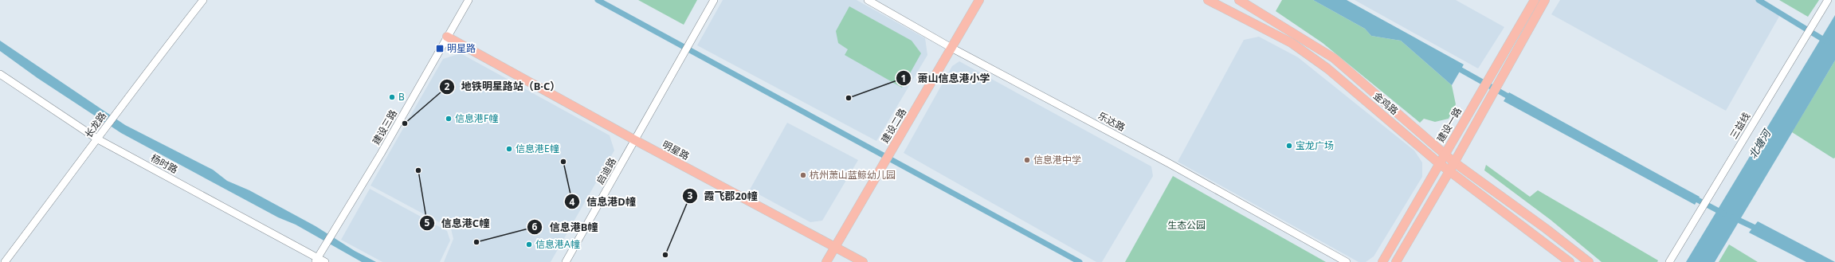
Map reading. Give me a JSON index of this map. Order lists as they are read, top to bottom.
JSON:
{
  "streets": {
    "main road": [
      "金鸡路",
      "建设一路",
      "建设二路",
      "明星路"
    ],
    "street": [
      "乐达路",
      "长龙路",
      "三益线",
      "建设三路",
      "杨时路",
      "启迪路"
    ]
  },
  "crossings": [
    ["金鸡路", "建设一路"],
    ["乐达路", "建设二路"],
    ["长龙路", "杨时路"],
    ["建设二路", "明星路"],
    ["建设三路", "明星路"],
    ["建设三路", "杨时路"],
    ["明星路", "启迪路"]
  ],
  "water": ["北塘河"],
  "parks": ["生态公园"],
  "places": {
    "transit": ["明星路"],
    "other": [
      "B",
      "萧山信息港小学",
      "信息港F幢",
      "地铁明星路站（B·C）",
      "宝龙广场",
      "信息港E幢",
      "信息港中学",
      "信息港D幢",
      "信息港C幢",
      "杭州萧山蓝鲸幼儿园",
      "信息港B幢",
      "信息港A幢",
      "霞飞郡20幢"
    ]
  }
}
